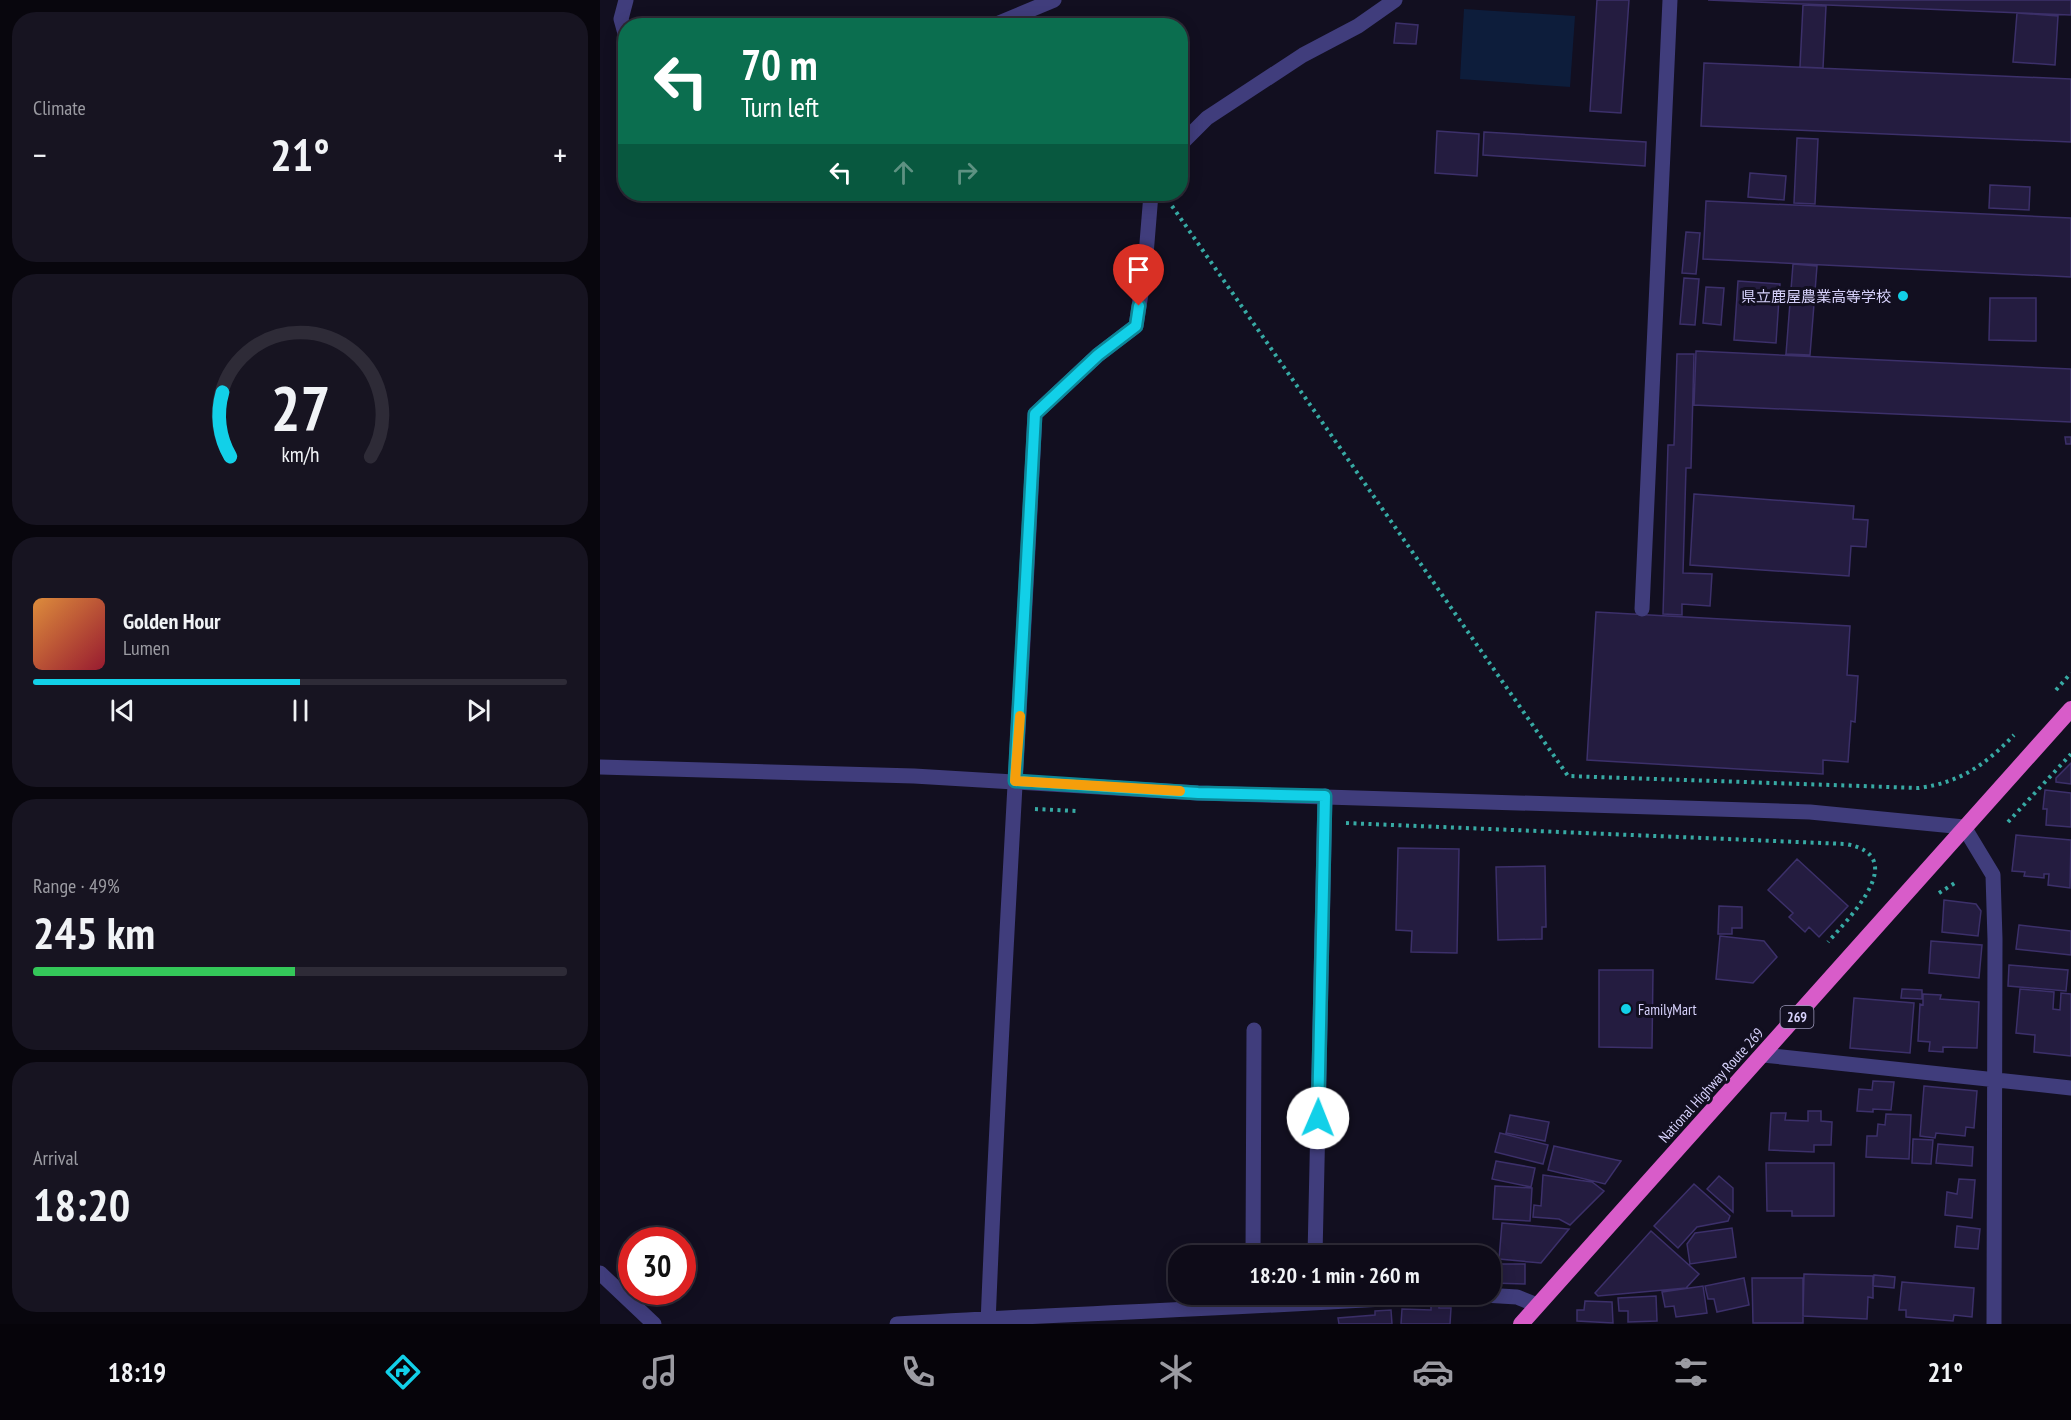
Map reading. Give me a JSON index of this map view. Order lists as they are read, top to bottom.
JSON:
{
  "streets": {
    "highway": ["269", "National Highway Route 269"]
  },
  "places": ["県立鹿屋農業高等学校", "FamilyMart"],
  "page": {
    "tile": [
      "Climate",
      ["Range · 49%", "245 km"],
      ["Arrival", "18:20"]
    ],
    "turn": ["70 m", "Turn left"],
    "heat": ["−", "21°", "+"],
    "song": ["Golden Hour", "Lumen"],
    "limit": "30",
    "trip": "18:20 · 1 min · 260 m",
    "tabs": ["18:19", "21°"],
    "gauge": ["27", "km/h"]
  }
}
